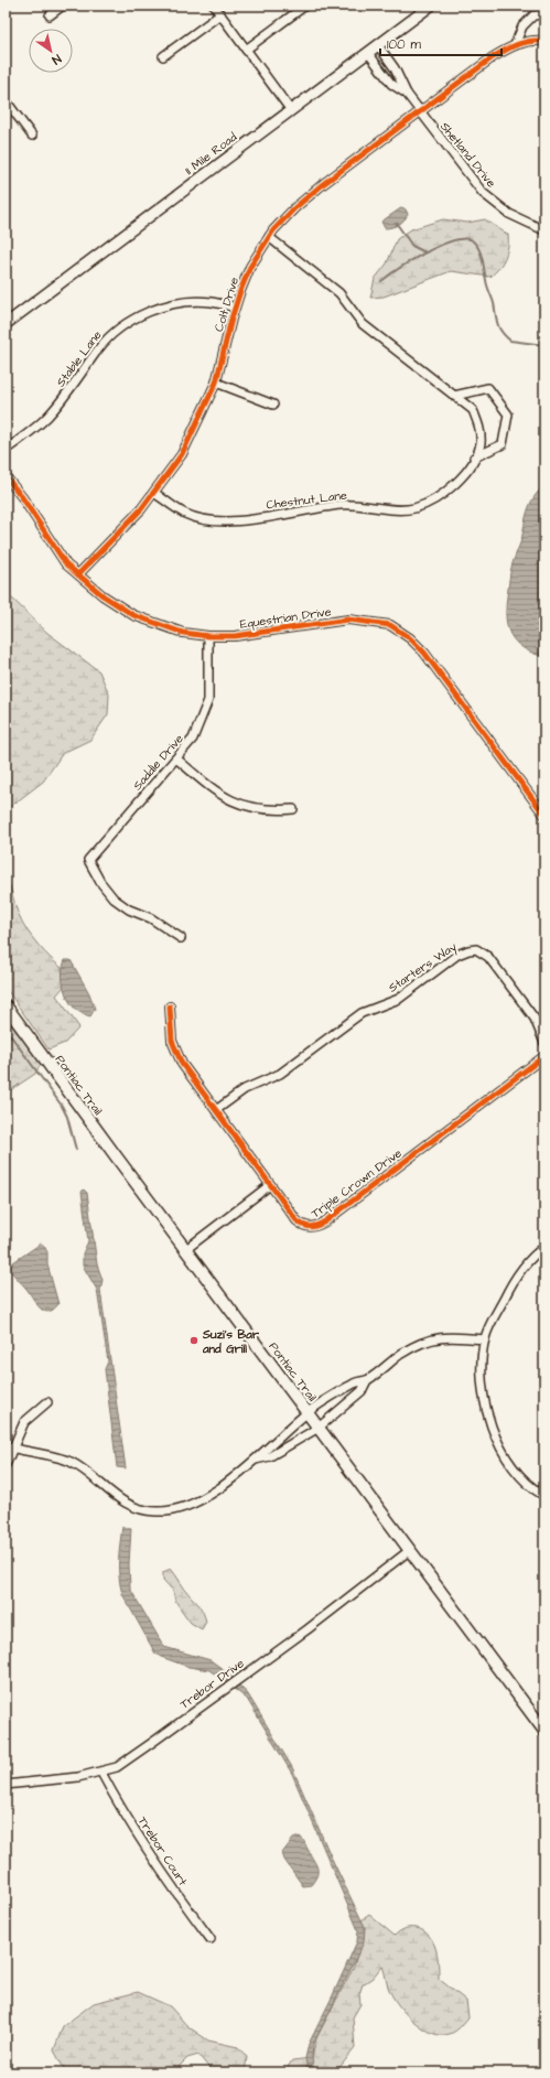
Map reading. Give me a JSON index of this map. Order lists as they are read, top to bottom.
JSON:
{
  "streets": {
    "main road": ["Pontiac Trail"],
    "street": [
      "11 Mile Road",
      "Shetland Drive",
      "Colt Drive",
      "Stable Lane",
      "Chestnut Lane",
      "Equestrian Drive",
      "Saddle Drive",
      "Starters Way",
      "Triple Crown Drive",
      "Trebor Drive",
      "Trebor Court"
    ]
  },
  "crossings": [
    ["11 Mile Road", "Shetland Drive"],
    ["Shetland Drive", "Colt Drive"],
    ["Colt Drive", "Stable Lane"],
    ["Colt Drive", "Chestnut Lane"],
    ["Colt Drive", "Equestrian Drive"],
    ["Equestrian Drive", "Saddle Drive"],
    ["Starters Way", "Triple Crown Drive"],
    ["Pontiac Trail", "Trebor Drive"],
    ["Trebor Drive", "Trebor Court"]
  ],
  "places": ["Suzi's Bar and Grill"],
  "scale_bar": "100 m",
  "north": "bottom right"
}
